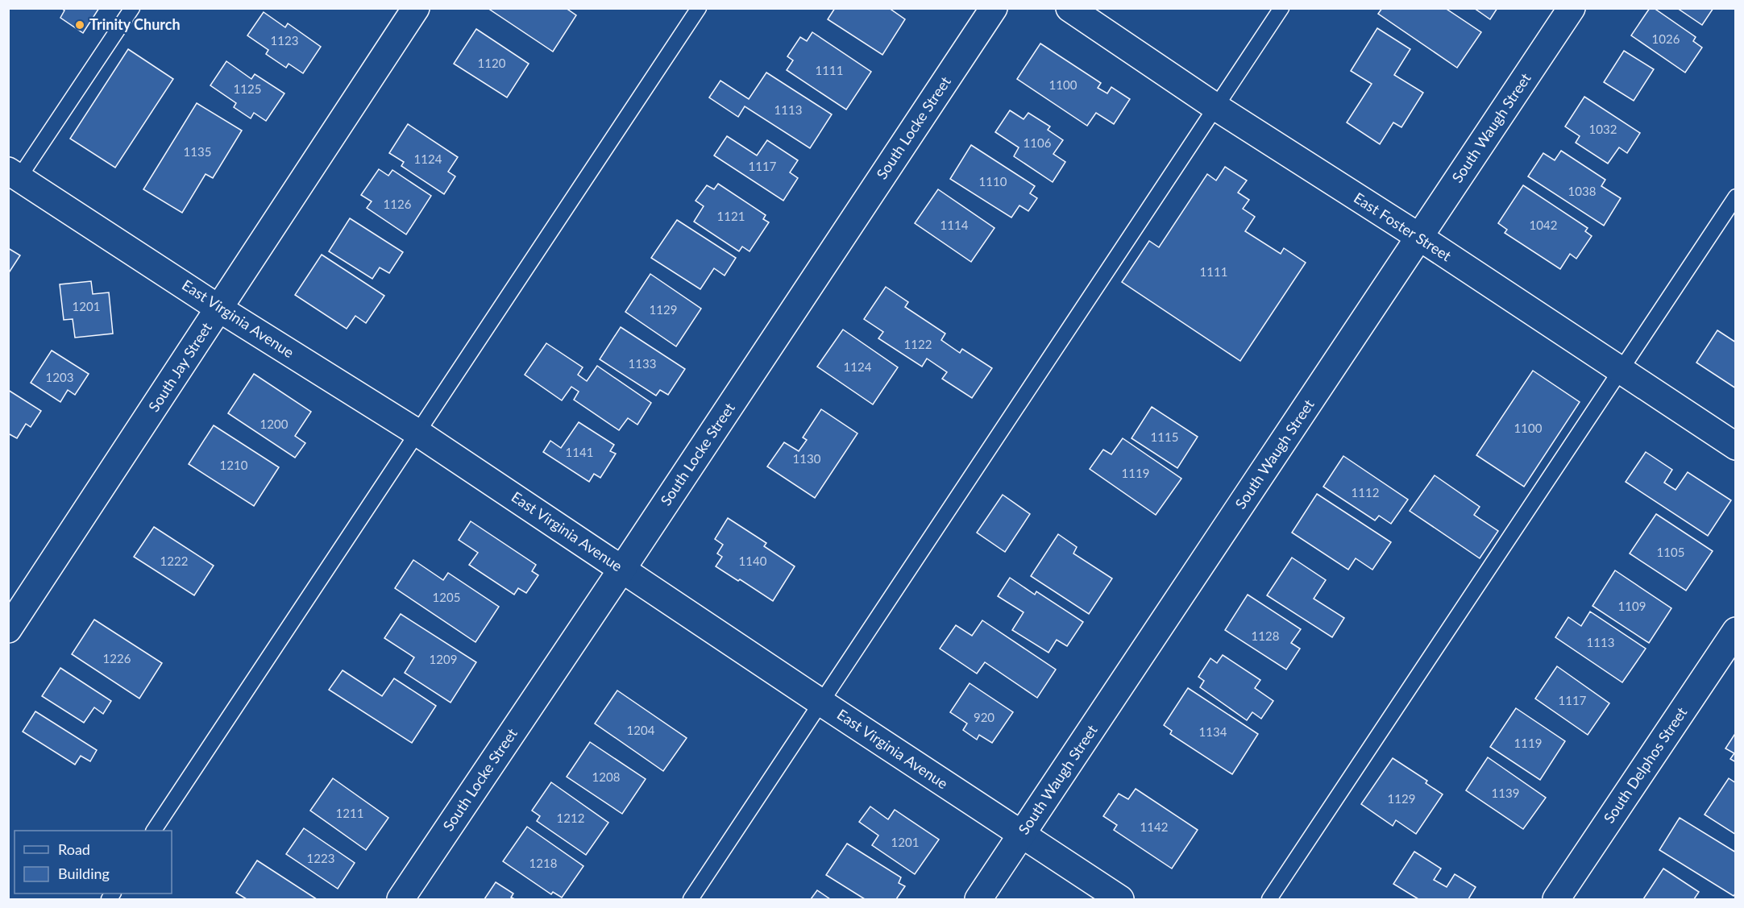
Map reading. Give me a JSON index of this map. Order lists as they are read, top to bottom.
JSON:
{
  "streets": {
    "street": [
      "South Locke Street",
      "South Waugh Street",
      "East Foster Street",
      "East Virginia Avenue",
      "South Jay Street",
      "South Delphos Street"
    ]
  },
  "crossings": [
    ["South Locke Street", "East Virginia Avenue"],
    ["South Waugh Street", "East Foster Street"],
    ["South Waugh Street", "East Virginia Avenue"],
    ["East Virginia Avenue", "South Jay Street"]
  ],
  "places": ["Trinity Church"],
  "house_numbers": [
    "1026",
    "1123",
    "1120",
    "1111",
    "1100",
    "1125",
    "1113",
    "1032",
    "1106",
    "1135",
    "1124",
    "1117",
    "1110",
    "1038",
    "1126",
    "1121",
    "1114",
    "1042",
    "1111",
    "1201",
    "1129",
    "1122",
    "1133",
    "1124",
    "1203",
    "1200",
    "1100",
    "1115",
    "1141",
    "1130",
    "1210",
    "1119",
    "1112",
    "1105",
    "1222",
    "1140",
    "1205",
    "1109",
    "1128",
    "1113",
    "1226",
    "1209",
    "1117",
    "920",
    "1204",
    "1134",
    "1119",
    "1208",
    "1139",
    "1129",
    "1211",
    "1212",
    "1142",
    "1201",
    "1223",
    "1218"
  ],
  "legend": ["Road", "Building"]
}
